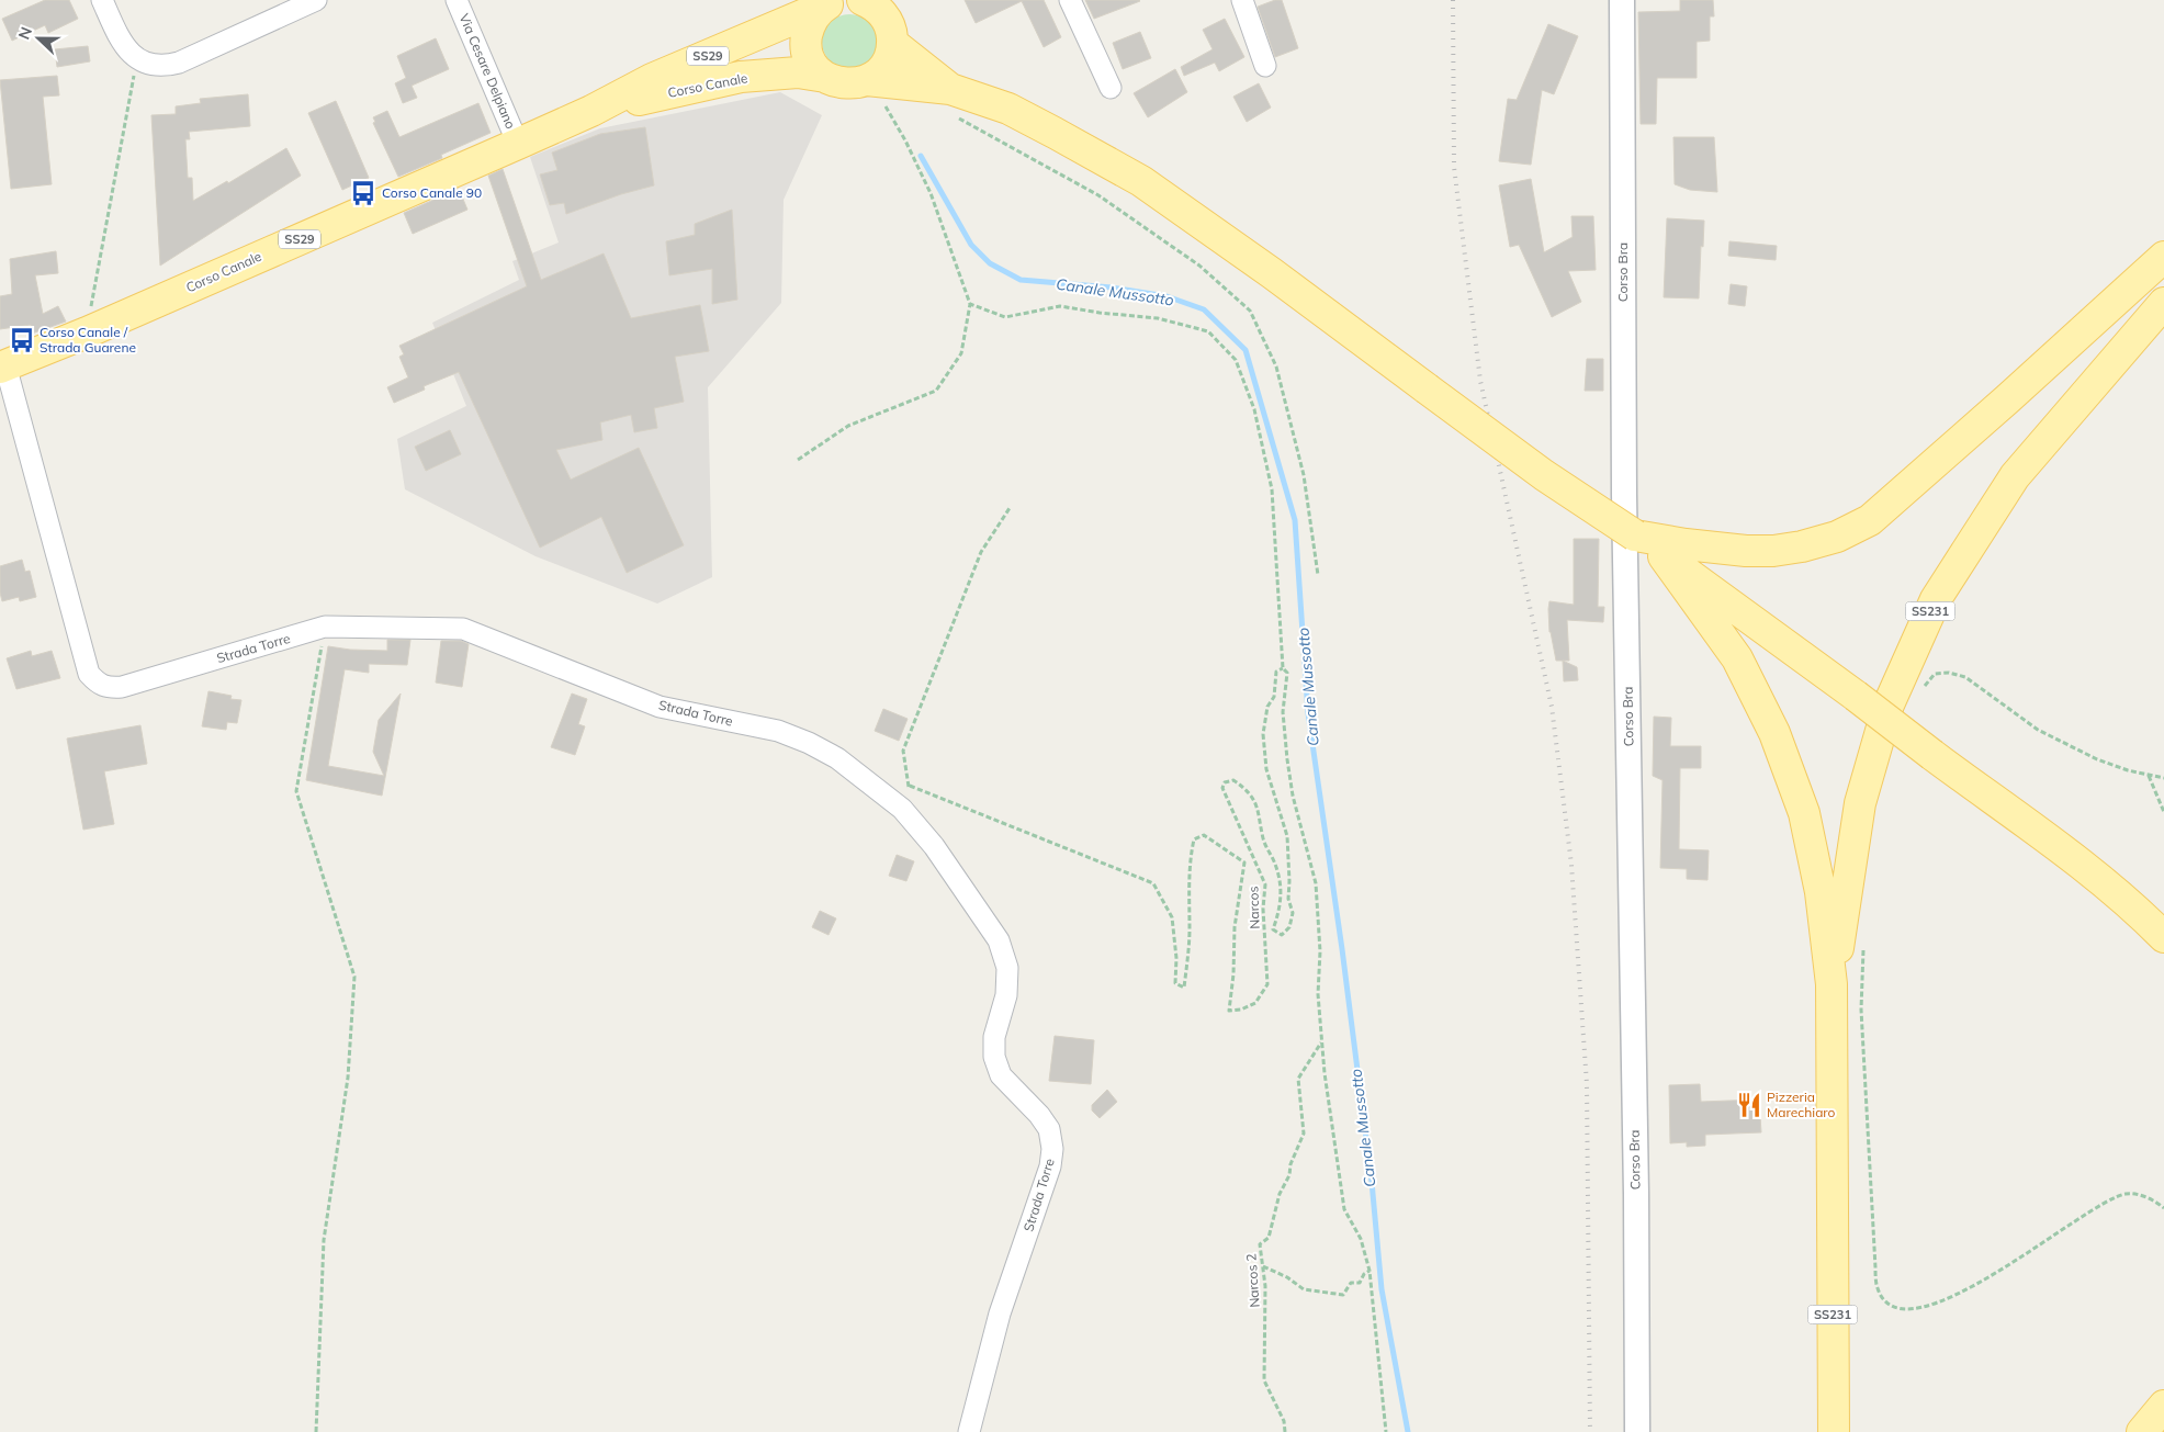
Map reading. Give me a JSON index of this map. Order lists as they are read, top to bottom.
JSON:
{
  "streets": {
    "main road": ["SS29", "Corso Canale", "SS231"],
    "street": ["Via Cesare Delpiano", "Corso Bra", "Strada Torre"],
    "path": ["Narcos", "Narcos 2"]
  },
  "crossings": [
    ["Via Cesare Delpiano", "Corso Canale"],
    ["Corso Canale", "Strada Torre"]
  ],
  "water": ["Canale Mussotto"],
  "places": {
    "bus stop": ["Corso Canale 90", "Corso Canale / Strada Guarene"],
    "restaurant": ["Pizzeria Marechiaro"]
  },
  "north": "left"
}
